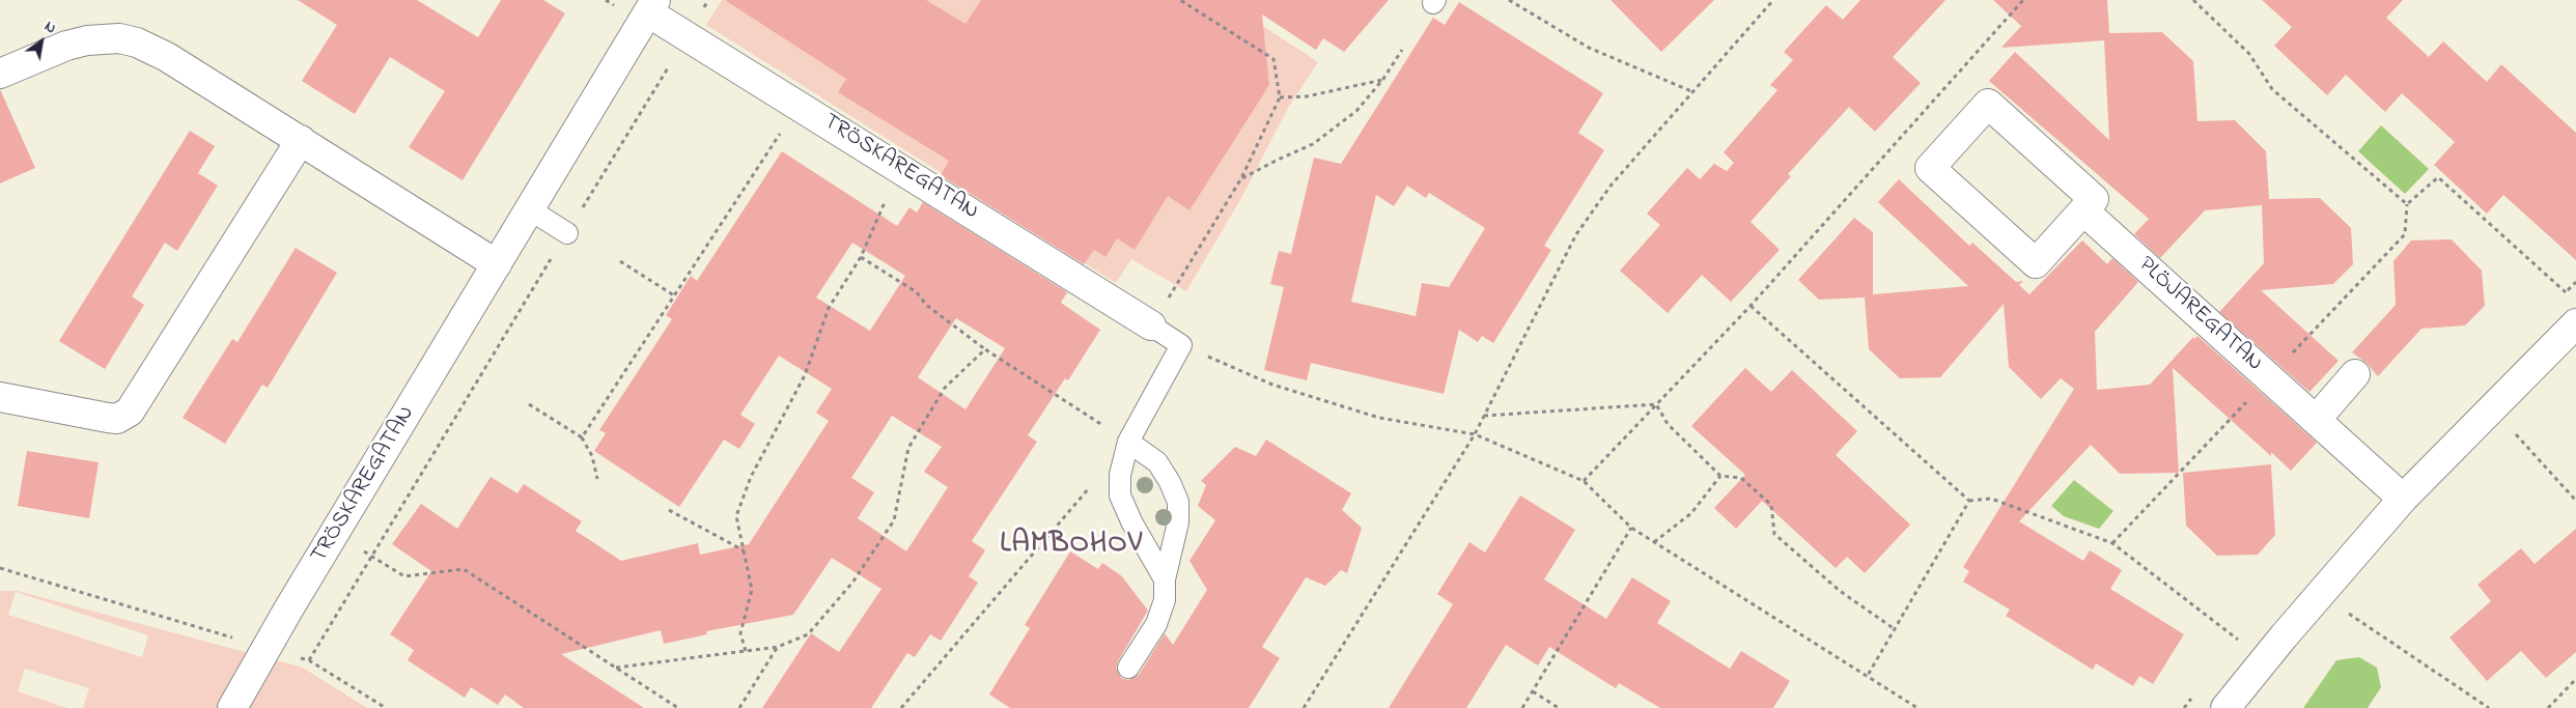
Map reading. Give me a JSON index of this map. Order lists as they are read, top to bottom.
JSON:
{
  "streets": {
    "street": ["TRÖSKAREGATAN", "PLÖJAREGATAN"]
  },
  "districts": ["LAMBOHOV"],
  "north": "top right"
}
